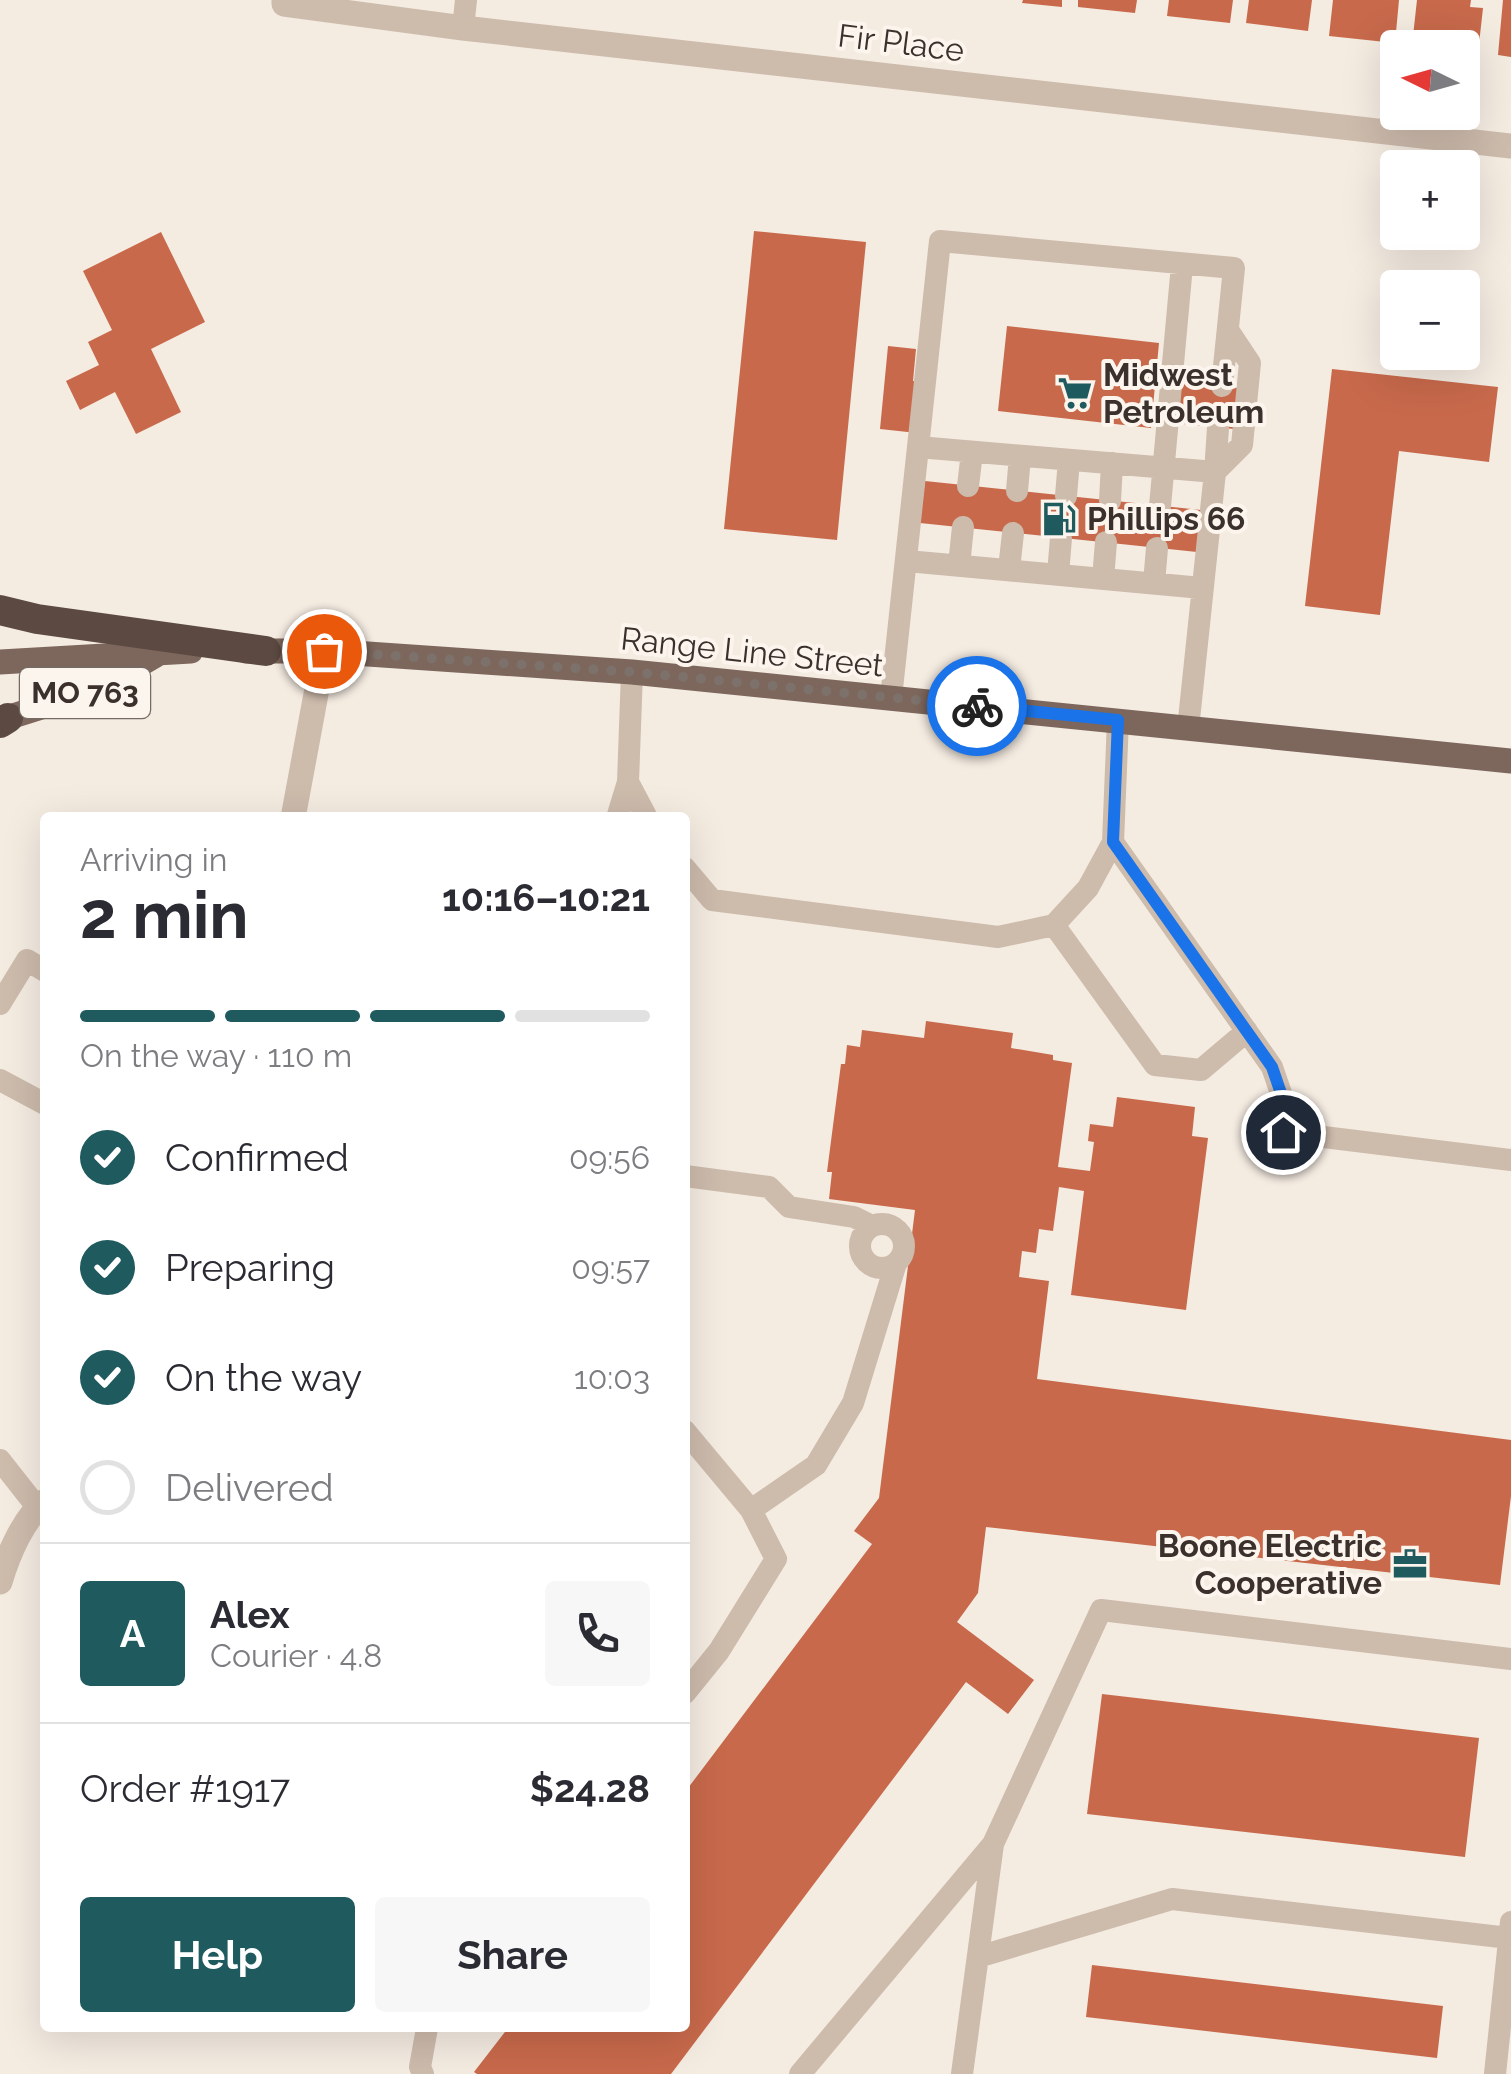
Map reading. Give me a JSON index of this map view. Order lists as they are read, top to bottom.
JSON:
{
  "streets": {
    "main road": ["Range Line Street", "MO 763"],
    "street": ["Fir Place"]
  },
  "places": {
    "supermarket": ["Midwest Petroleum"],
    "fuel station": ["Phillips 66"],
    "office": ["Boone Electric Cooperative"]
  },
  "north": "left",
  "page": {
    "map_buttons": ["+", "−"],
    "heading": ["2 min", "Arriving in", "10:16–10:21"],
    "panel": [
      "Alex",
      "Courier · 4.8",
      "Order #1917",
      "$24.28"
    ],
    "bar": "On the way · 110 m",
    "list": [
      ["Confirmed", "09:56"],
      ["Preparing", "09:57"],
      ["On the way", "10:03"],
      "Delivered"
    ],
    "round": "A",
    "buttons": ["Help", "Share"]
  }
}
